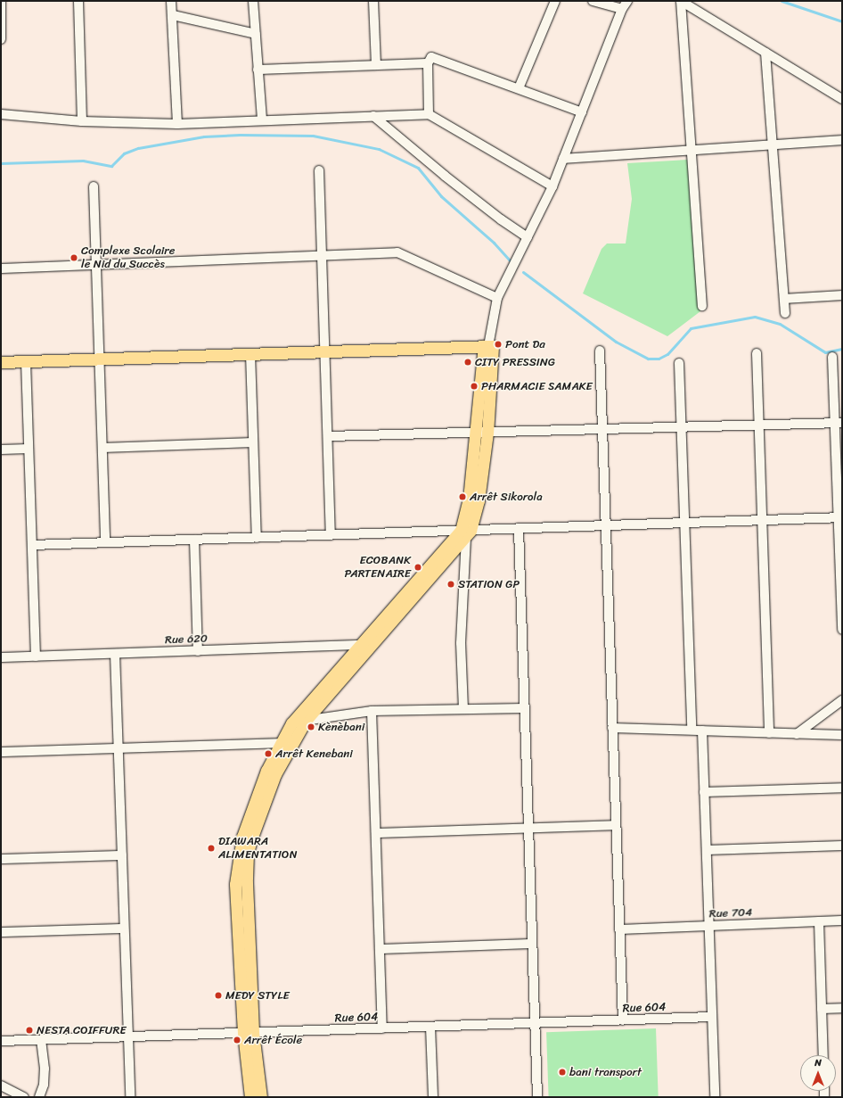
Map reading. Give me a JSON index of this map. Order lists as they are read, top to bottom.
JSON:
{
  "streets": {
    "street": ["Rue 620", "Rue 704", "Rue 604"]
  },
  "places": [
    "Complexe Scolaire le Nid du Succès",
    "Pont Da",
    "CITY PRESSING",
    "PHARMACIE SAMAKE",
    "Arrêt Sikorola",
    "ECOBANK PARTENAIRE",
    "STATION GP",
    "Kènèbani",
    "Arrêt Kenebani",
    "DIAWARA ALIMENTATION",
    "MEDY STYLE",
    "NESTA COIFFURE",
    "Arrêt École",
    "bani transport"
  ],
  "north": "top"
}
